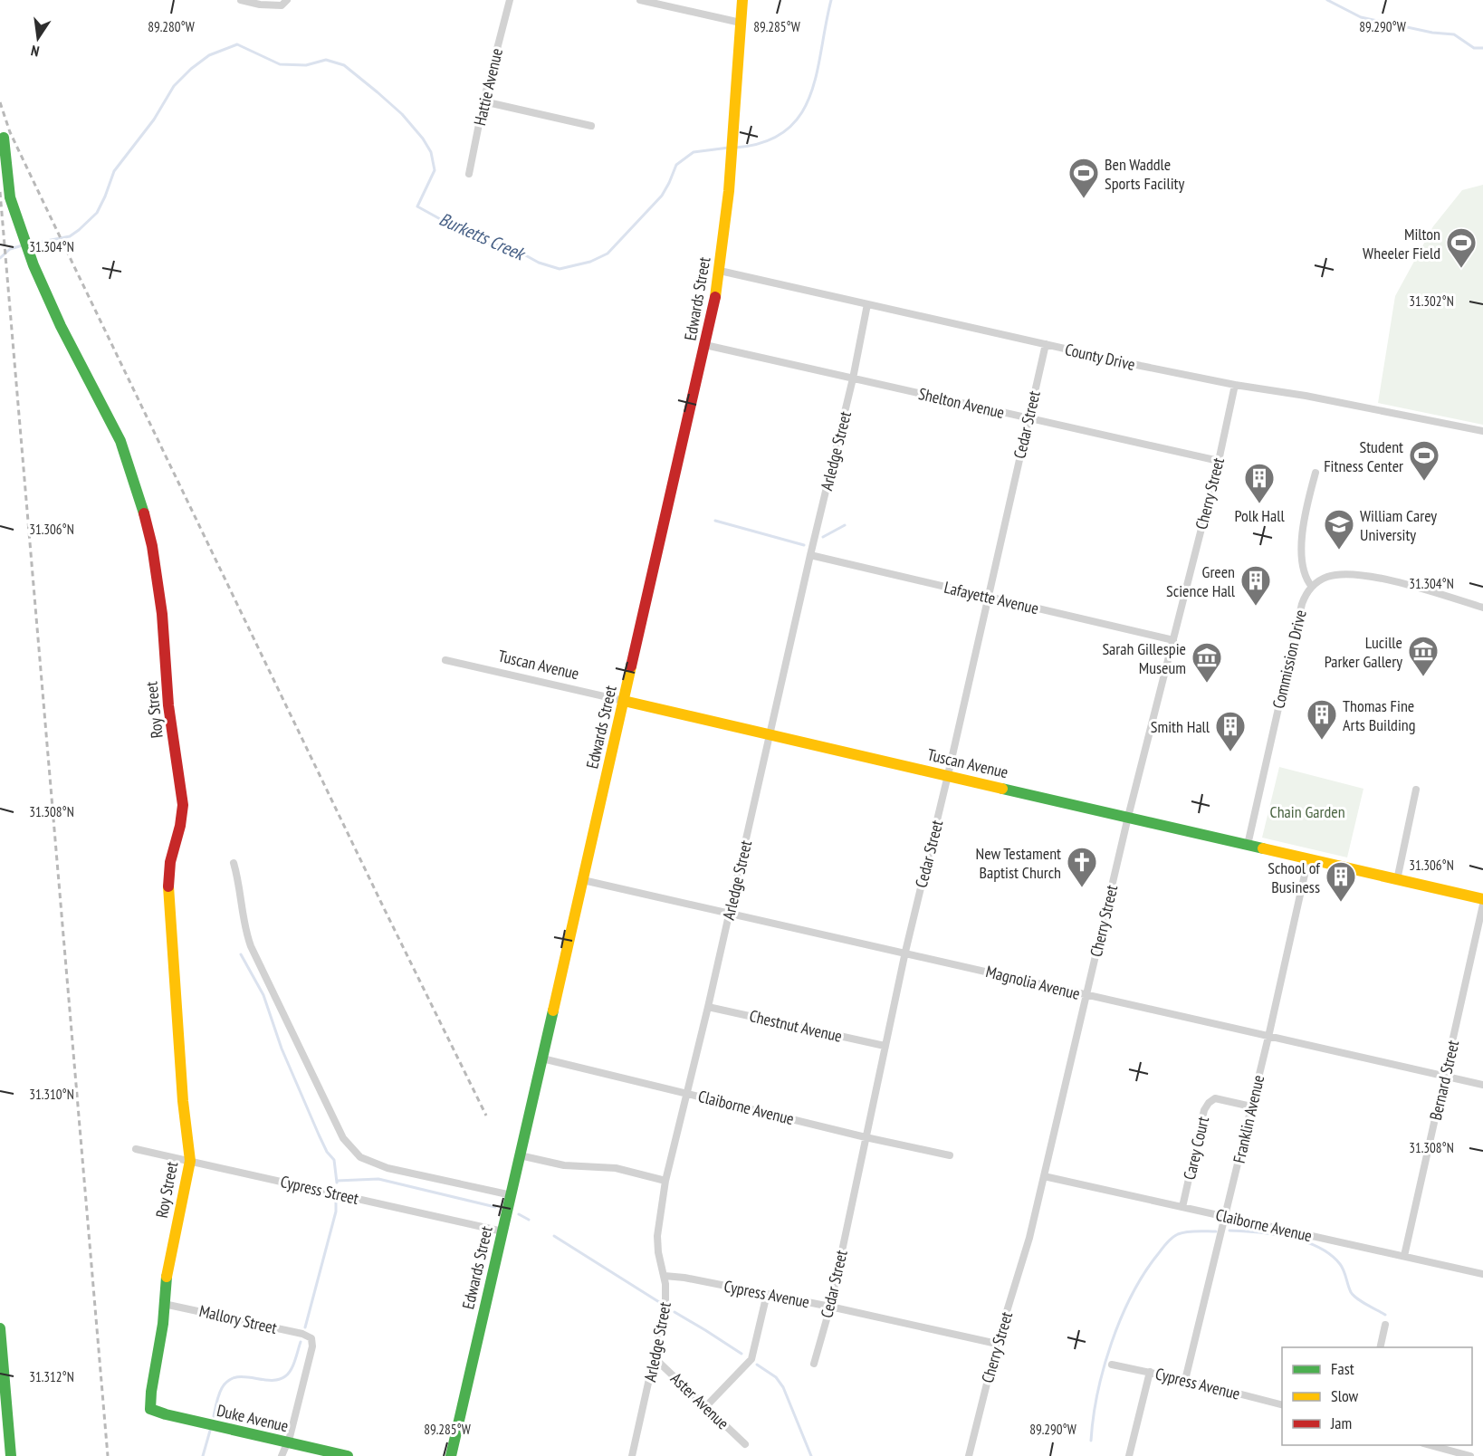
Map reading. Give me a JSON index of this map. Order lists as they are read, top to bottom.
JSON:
{
  "streets": {
    "main road": [
      "Edwards Street",
      "Tuscan Avenue",
      "Roy Street",
      "Duke Avenue"
    ],
    "street": [
      "Hattie Avenue",
      "County Drive",
      "Shelton Avenue",
      "Cedar Street",
      "Arledge Street",
      "Cherry Street",
      "Lafayette Avenue",
      "Commission Drive",
      "Magnolia Avenue",
      "Chestnut Avenue",
      "Bernard Street",
      "Claiborne Avenue",
      "Franklin Avenue",
      "Carey Court",
      "Cypress Street",
      "Cypress Avenue",
      "Mallory Street",
      "Aster Avenue"
    ]
  },
  "crossings": [
    ["Edwards Street", "County Drive"],
    ["Edwards Street", "Shelton Avenue"],
    ["Edwards Street", "Tuscan Avenue"],
    ["Edwards Street", "Magnolia Avenue"],
    ["Edwards Street", "Claiborne Avenue"],
    ["Edwards Street", "Cypress Street"],
    ["County Drive", "Cedar Street"],
    ["County Drive", "Arledge Street"],
    ["County Drive", "Cherry Street"],
    ["Shelton Avenue", "Cedar Street"],
    ["Shelton Avenue", "Arledge Street"],
    ["Shelton Avenue", "Cherry Street"],
    ["Cedar Street", "Lafayette Avenue"],
    ["Cedar Street", "Tuscan Avenue"],
    ["Cedar Street", "Magnolia Avenue"],
    ["Cedar Street", "Chestnut Avenue"],
    ["Cedar Street", "Claiborne Avenue"],
    ["Cedar Street", "Cypress Avenue"],
    ["Arledge Street", "Lafayette Avenue"],
    ["Arledge Street", "Tuscan Avenue"],
    ["Arledge Street", "Magnolia Avenue"],
    ["Arledge Street", "Chestnut Avenue"],
    ["Arledge Street", "Claiborne Avenue"],
    ["Arledge Street", "Cypress Avenue"],
    ["Arledge Street", "Aster Avenue"],
    ["Cherry Street", "Lafayette Avenue"],
    ["Cherry Street", "Tuscan Avenue"],
    ["Cherry Street", "Magnolia Avenue"],
    ["Cherry Street", "Claiborne Avenue"],
    ["Cherry Street", "Cypress Avenue"],
    ["Commission Drive", "Tuscan Avenue"],
    ["Tuscan Avenue", "Franklin Avenue"],
    ["Roy Street", "Cypress Street"],
    ["Roy Street", "Mallory Street"],
    ["Roy Street", "Duke Avenue"],
    ["Magnolia Avenue", "Bernard Street"],
    ["Magnolia Avenue", "Franklin Avenue"],
    ["Bernard Street", "Claiborne Avenue"],
    ["Claiborne Avenue", "Franklin Avenue"],
    ["Claiborne Avenue", "Carey Court"],
    ["Franklin Avenue", "Carey Court"],
    ["Franklin Avenue", "Cypress Avenue"],
    ["Mallory Street", "Duke Avenue"]
  ],
  "water": ["Burketts Creek"],
  "parks": ["Chain Garden"],
  "places": {
    "sports": ["Ben Waddle Sports Facility", "Milton Wheeler Field", "Student Fitness Center"],
    "building": [
      "Polk Hall",
      "Green Science Hall",
      "Thomas Fine Arts Building",
      "Smith Hall",
      "School of Business"
    ],
    "school or university": ["William Carey University"],
    "museum": ["Lucille Parker Gallery", "Sarah Gillespie Museum"],
    "church": ["New Testament Baptist Church"]
  },
  "legend": ["Fast", "Slow", "Jam"],
  "north": "bottom",
  "coordinates": [
    "89.280°W",
    "89.285°W",
    "89.290°W",
    "31.304°N",
    "31.302°N",
    "31.306°N",
    "31.308°N",
    "31.310°N",
    "31.312°N"
  ]
}
